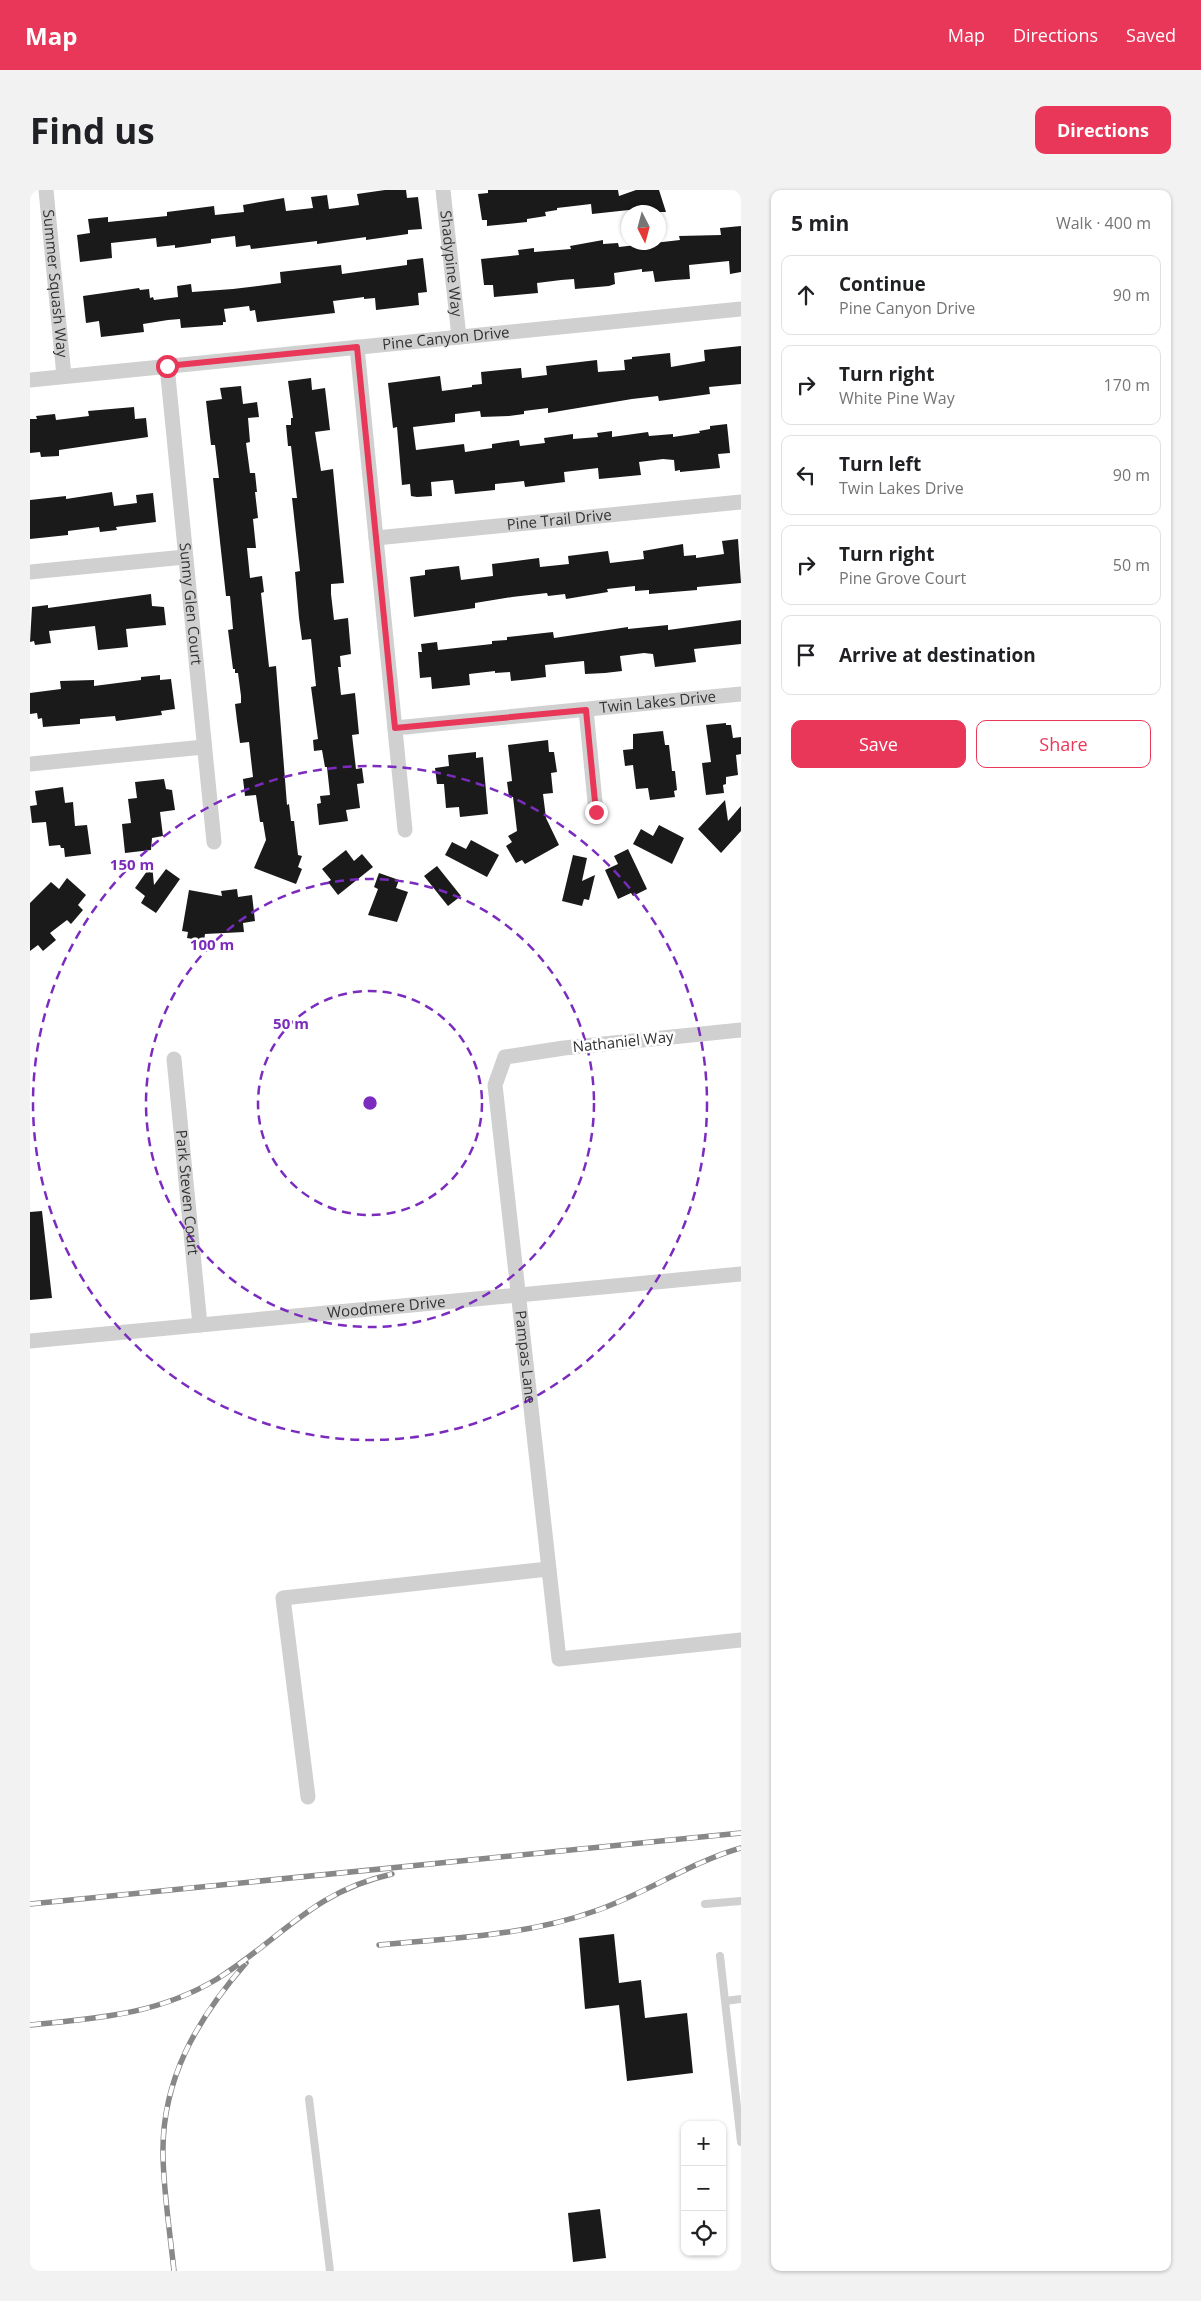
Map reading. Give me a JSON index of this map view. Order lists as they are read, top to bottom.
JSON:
{
  "streets": {
    "street": [
      "Shadypine Way",
      "Summer Squash Way",
      "Pine Canyon Drive",
      "Pine Trail Drive",
      "Sunny Glen Court",
      "Twin Lakes Drive",
      "Nathaniel Way",
      "Park Steven Court",
      "Woodmere Drive",
      "Pampas Lane"
    ]
  },
  "crossings": [
    ["Shadypine Way", "Pine Canyon Drive"],
    ["Summer Squash Way", "Pine Canyon Drive"],
    ["Pine Canyon Drive", "Sunny Glen Court"],
    ["Nathaniel Way", "Pampas Lane"],
    ["Park Steven Court", "Woodmere Drive"],
    ["Woodmere Drive", "Pampas Lane"]
  ],
  "north": "bottom",
  "page": {
    "header": "Map",
    "nav": ["Map", "Directions", "Saved"],
    "buttons": [
      "Directions",
      ["Save", "Share"]
    ],
    "title": "Find us",
    "heading": ["5 min", "Walk · 400 m"],
    "list": [
      ["Continue", "Pine Canyon Drive", "90 m"],
      ["Turn right", "White Pine Way", "170 m"],
      ["Turn left", "Twin Lakes Drive", "90 m"],
      ["Turn right", "Pine Grove Court", "50 m"],
      "Arrive at destination"
    ],
    "map_buttons": ["+", "−"]
  },
  "rings": ["150 m", "100 m", "50 m"]
}
